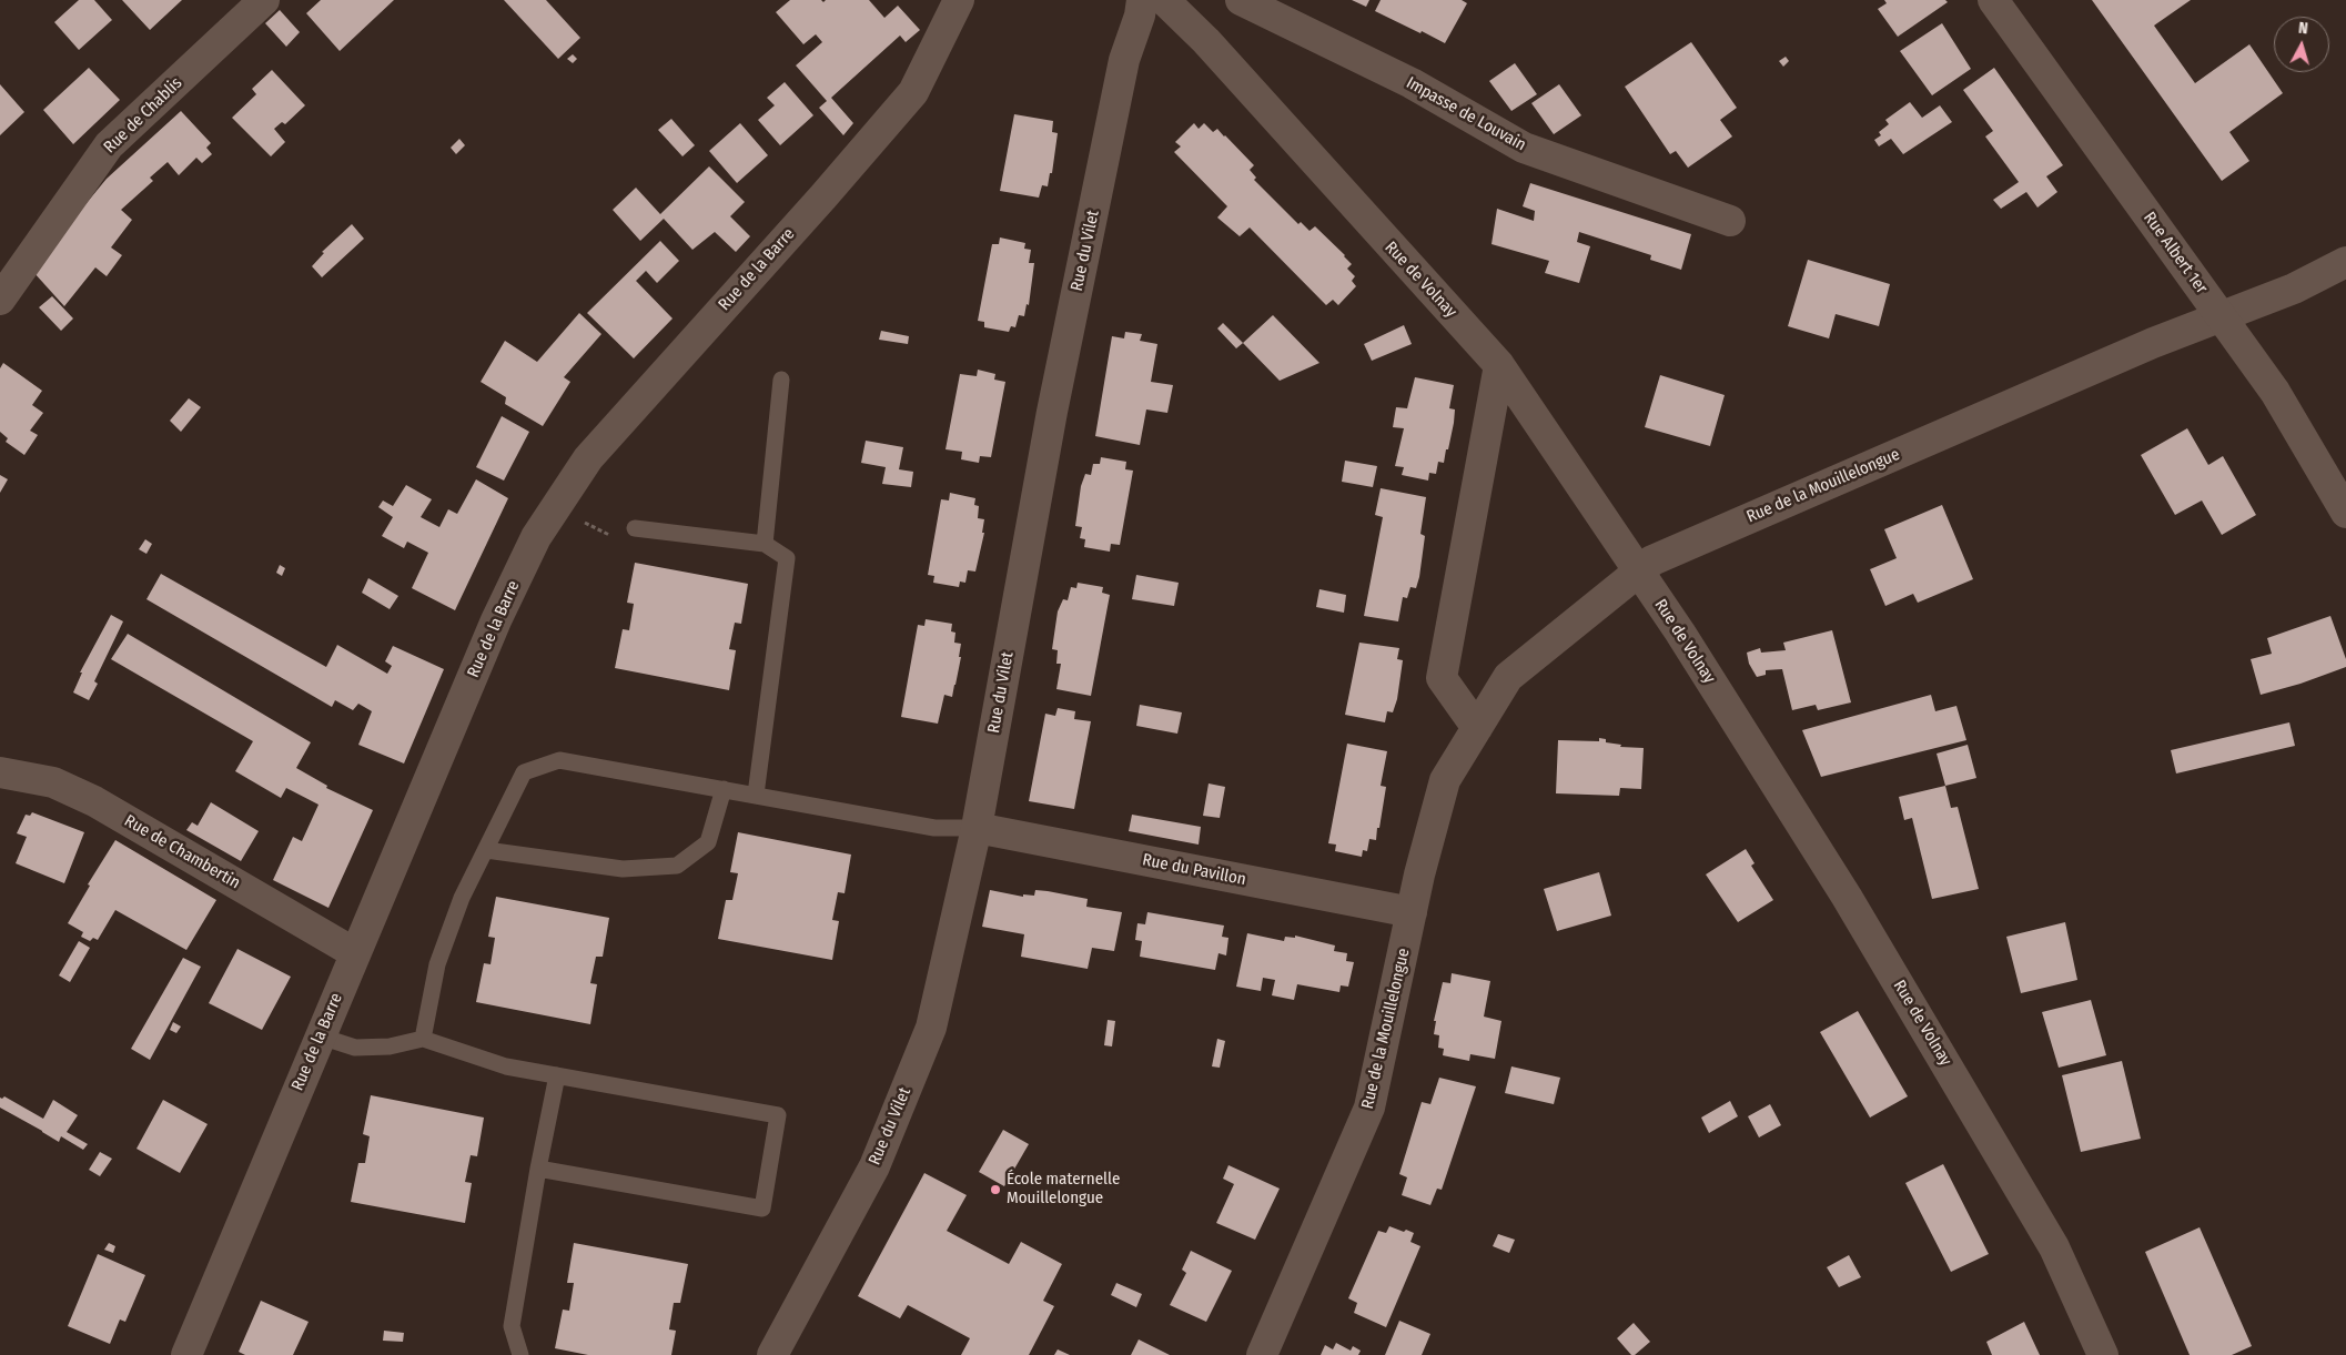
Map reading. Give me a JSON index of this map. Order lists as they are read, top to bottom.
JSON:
{
  "streets": {
    "street": [
      "Impasse de Louvain",
      "Rue de Chablis",
      "Rue du Vilet",
      "Rue Albert 1er",
      "Rue de la Barre",
      "Rue de Volnay",
      "Rue de la Mouillelongue",
      "Rue de Chambertin",
      "Rue du Pavillon"
    ]
  },
  "crossings": [
    ["Rue du Vilet", "Rue du Pavillon"],
    ["Rue Albert 1er", "Rue de la Mouillelongue"],
    ["Rue de la Barre", "Rue de Chambertin"],
    ["Rue de Volnay", "Rue de la Mouillelongue"],
    ["Rue de la Mouillelongue", "Rue du Pavillon"]
  ],
  "places": ["École maternelle Mouillelongue"],
  "north": "top"
}
